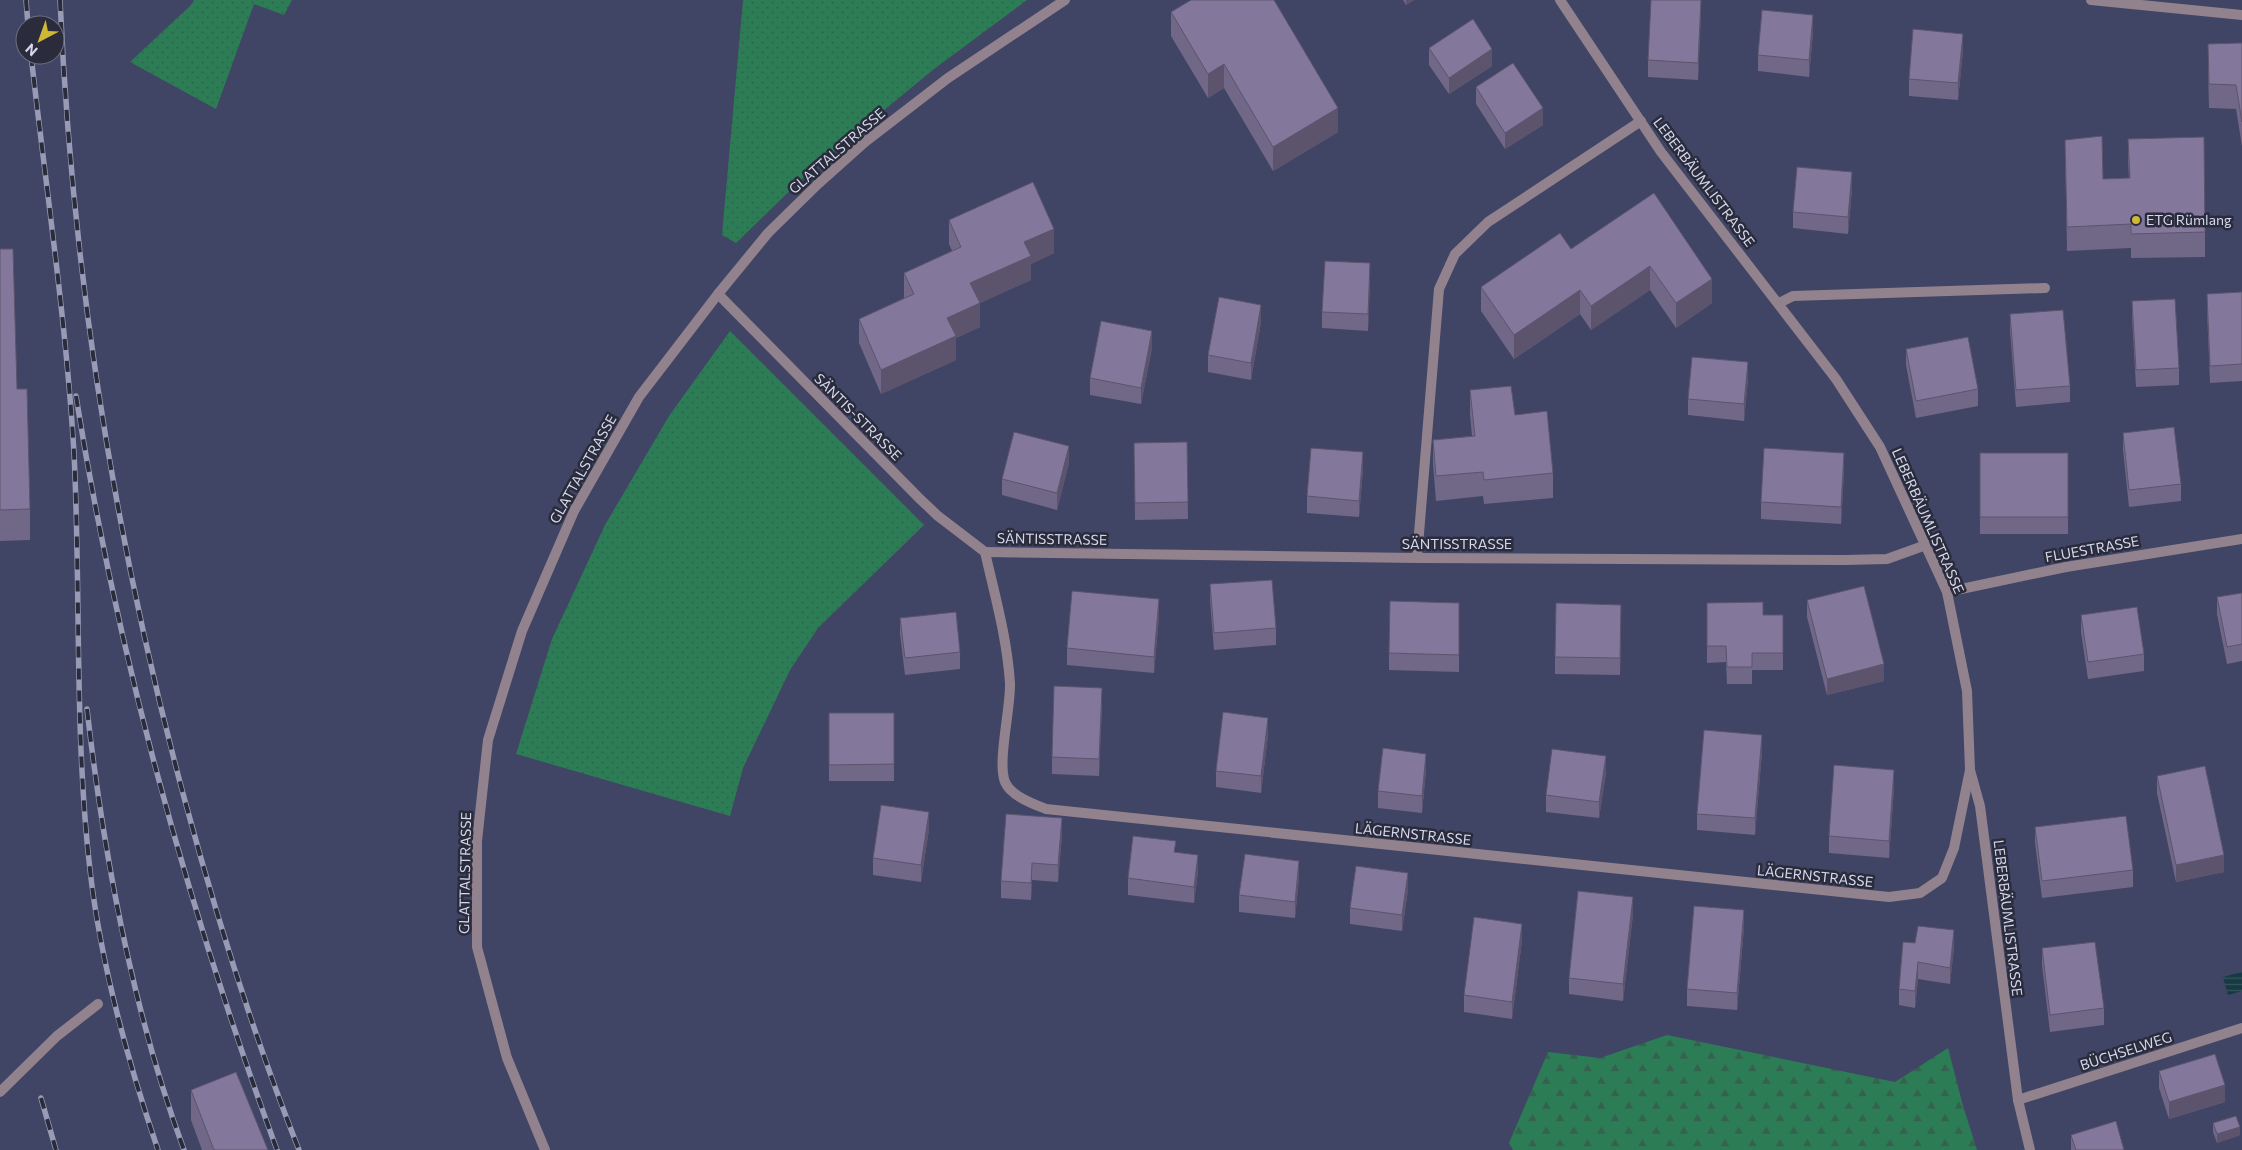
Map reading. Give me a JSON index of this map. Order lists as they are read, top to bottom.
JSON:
{
  "streets": {
    "street": [
      "GLATTALSTRASSE",
      "LEBERBÄUMLISTRASSE",
      "SÄNTIS-STRASSE",
      "SÄNTISSTRASSE",
      "FLUESTRASSE",
      "LÄGERNSTRASSE",
      "BÜCHSELWEG"
    ]
  },
  "crossings": [
    ["GLATTALSTRASSE", "SÄNTIS-STRASSE"],
    ["LEBERBÄUMLISTRASSE", "SÄNTISSTRASSE"],
    ["LEBERBÄUMLISTRASSE", "FLUESTRASSE"],
    ["LEBERBÄUMLISTRASSE", "LÄGERNSTRASSE"],
    ["LEBERBÄUMLISTRASSE", "BÜCHSELWEG"],
    ["SÄNTIS-STRASSE", "SÄNTISSTRASSE"],
    ["SÄNTIS-STRASSE", "LÄGERNSTRASSE"],
    ["SÄNTISSTRASSE", "LÄGERNSTRASSE"]
  ],
  "places": ["ETG Rümlang"],
  "north": "bottom left"
}
